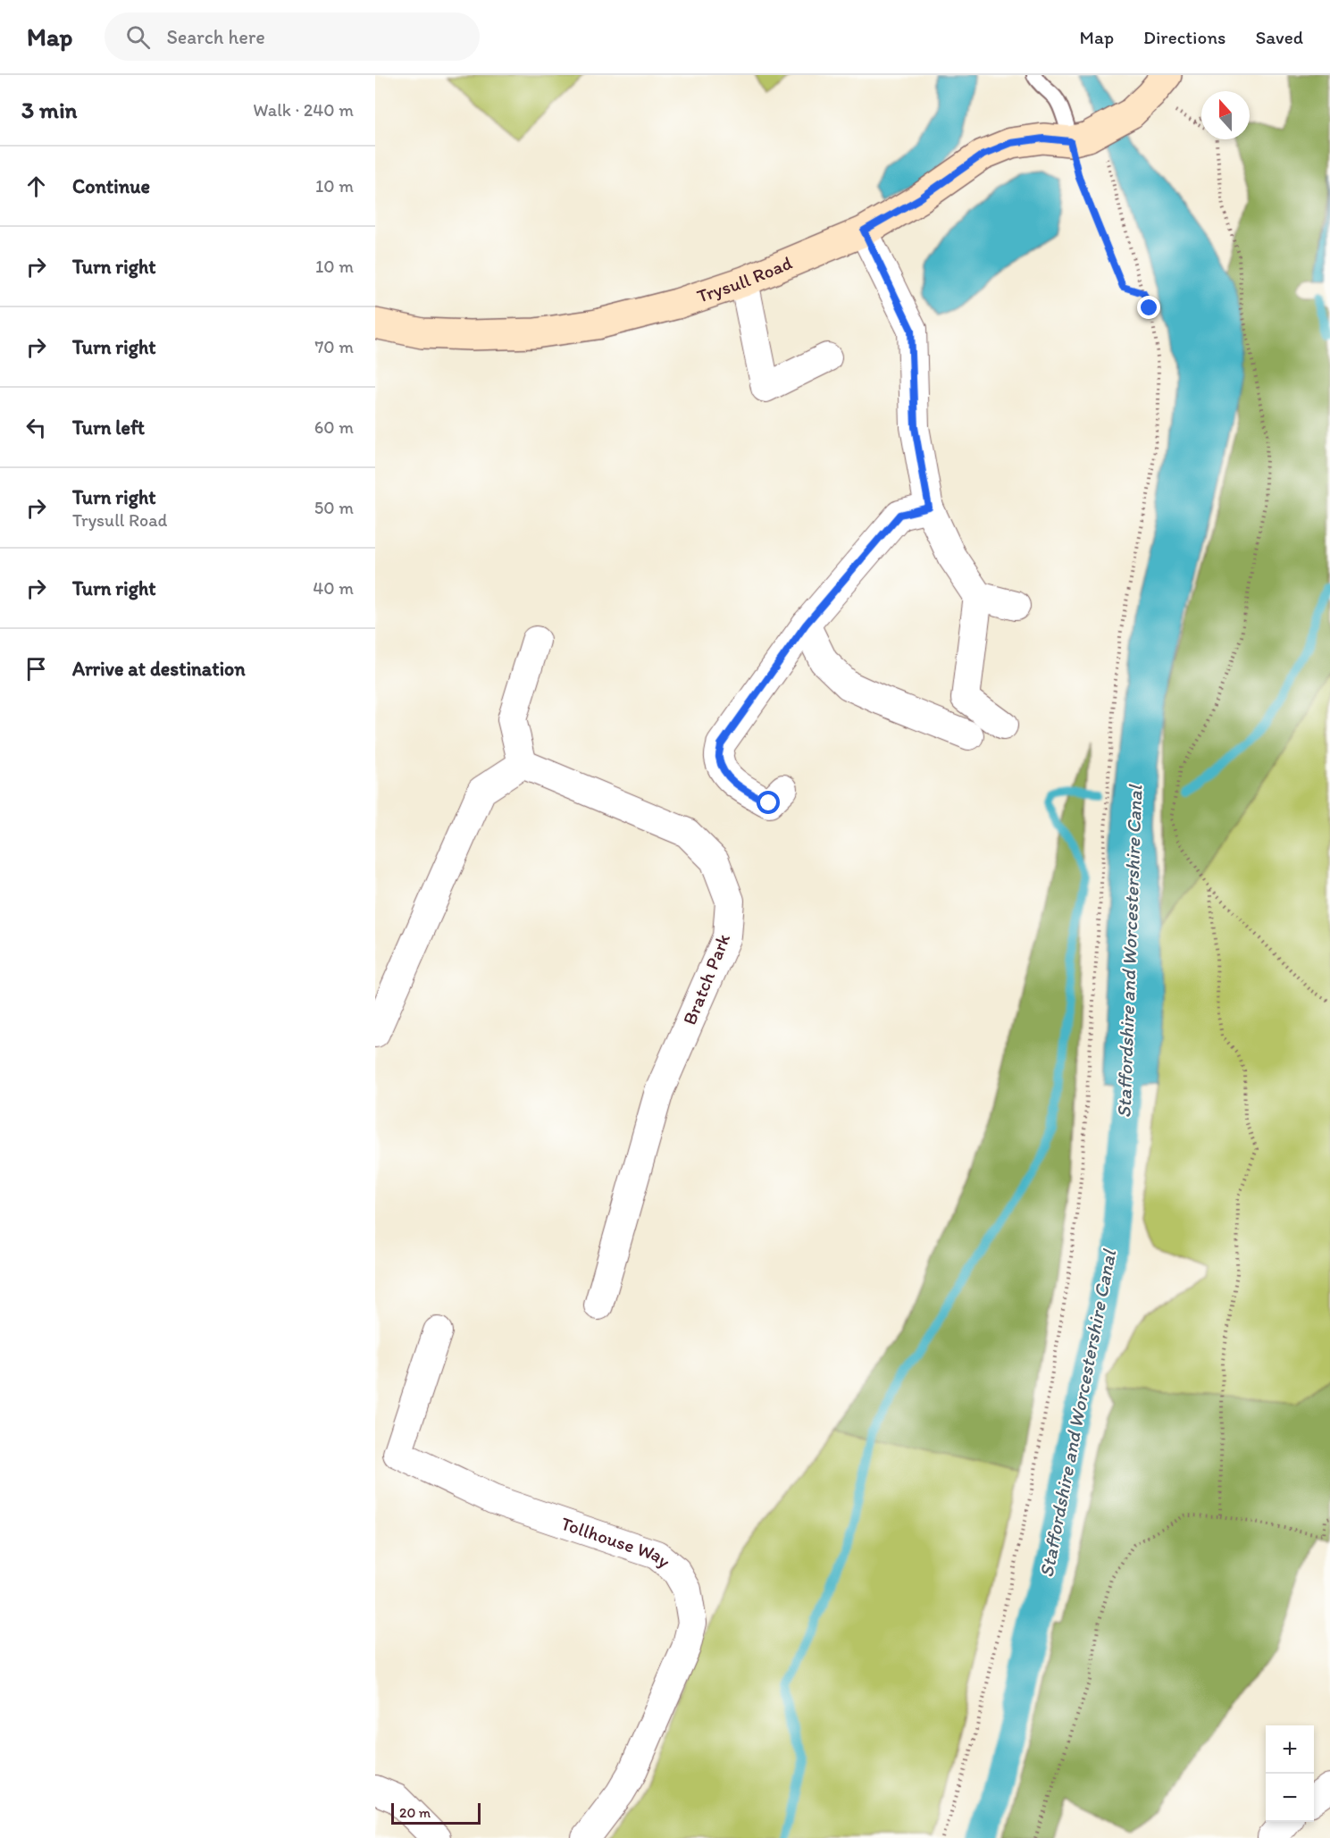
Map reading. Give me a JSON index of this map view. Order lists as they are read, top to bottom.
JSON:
{
  "streets": {
    "street": ["Trysull Road", "Bratch Park", "Tollhouse Way"]
  },
  "water": ["Staffordshire and Worcestershire Canal"],
  "scale_bar": "20 m",
  "north": "top",
  "page": {
    "header": "Map",
    "search": "Search here",
    "nav": ["Map", "Directions", "Saved"],
    "heading": ["3 min", "Walk · 240 m"],
    "list": [
      ["Continue", "10 m"],
      ["Turn right", "10 m"],
      ["Turn right", "70 m"],
      ["Turn left", "60 m"],
      ["Turn right", "Trysull Road", "50 m"],
      ["Turn right", "40 m"],
      "Arrive at destination"
    ],
    "map_buttons": ["+", "−"],
    "scale": "20 m"
  }
}
